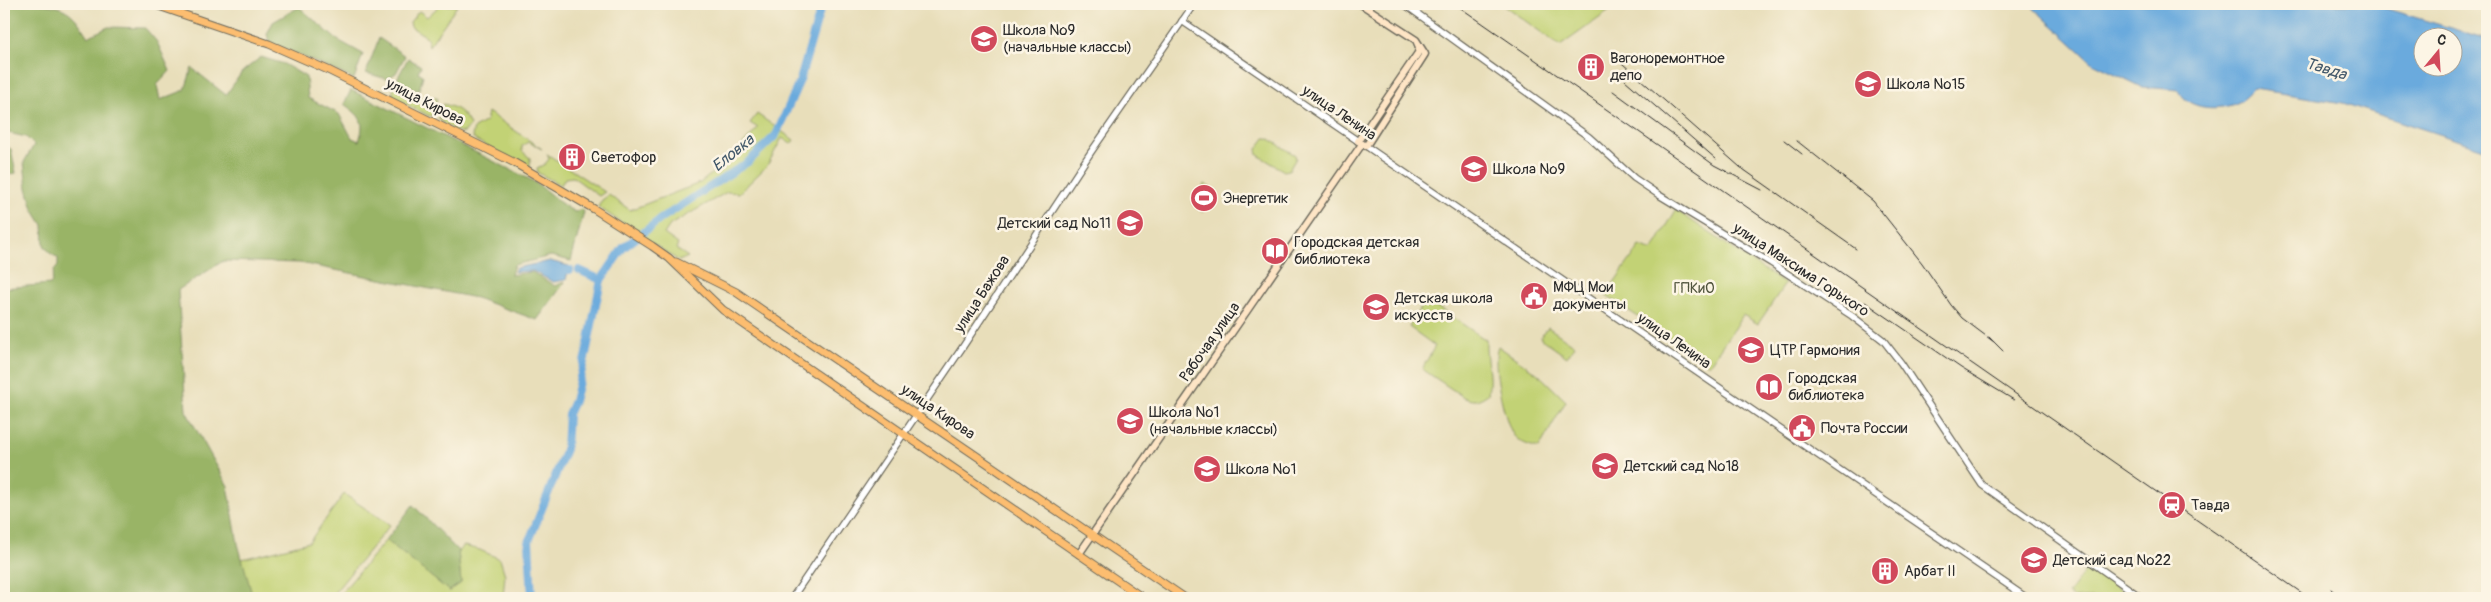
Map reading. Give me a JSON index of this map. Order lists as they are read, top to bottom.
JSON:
{
  "streets": {
    "main road": ["улица Кирова", "Рабочая улица"],
    "street": ["улица Ленина", "улица Максима Горького", "улица Бажова"]
  },
  "crossings": [
    ["улица Кирова", "улица Бажова"],
    ["улица Кирова", "Рабочая улица"],
    ["улица Ленина", "улица Бажова"],
    ["улица Ленина", "Рабочая улица"]
  ],
  "water": ["Тавда", "Еловка"],
  "parks": ["ГПКиО"],
  "places": {
    "school or university": [
      "Школа №9 (начальные классы)",
      "Школа №15",
      "Школа №9",
      "Детский сад №11",
      "Детская школа искусств",
      "ЦТР Гармония",
      "Школа №1 (начальные классы)",
      "Детский сад №18",
      "Школа №1",
      "Детский сад №22"
    ],
    "building": ["Вагоноремонтное депо", "Светофор", "Арбат II"],
    "sports": ["Энергетик"],
    "library": ["Городская детская библиотека", "Городская библиотека"],
    "public building": ["МФЦ Мои документы", "Почта России"],
    "station": ["Тавда"]
  },
  "north": "top"
}
